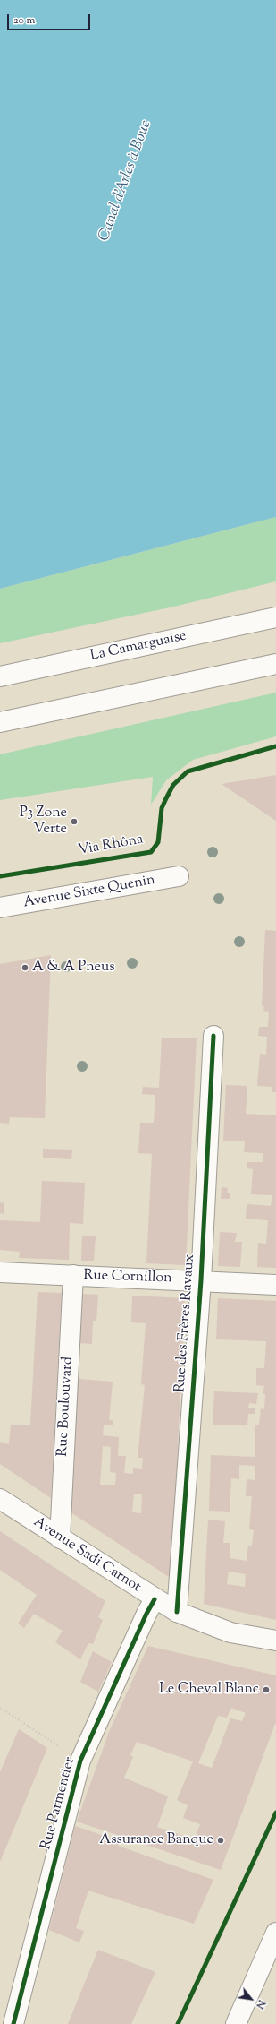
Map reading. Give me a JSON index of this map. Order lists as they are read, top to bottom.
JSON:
{
  "streets": {
    "main road": [
      "La Camarguaise",
      "Avenue Sixte Quenin",
      "Rue Cornillon",
      "Rue des Frères Ravaux",
      "Rue Boulouvard",
      "Avenue Sadi Carnot",
      "Rue Parmentier"
    ],
    "cycle path": ["Via Rhôna"]
  },
  "crossings": [
    ["Rue Cornillon", "Rue des Frères Ravaux"],
    ["Rue Cornillon", "Rue Boulouvard"],
    ["Rue des Frères Ravaux", "Avenue Sadi Carnot"],
    ["Rue Boulouvard", "Avenue Sadi Carnot"],
    ["Avenue Sadi Carnot", "Rue Parmentier"]
  ],
  "water": ["Canal d'Arles à Bouc"],
  "places": [
    "P3 Zone Verte",
    "A & A Pneus",
    "Le Cheval Blanc",
    "Assurance Banque"
  ],
  "scale_bar": "20 m",
  "north": "bottom right"
}
